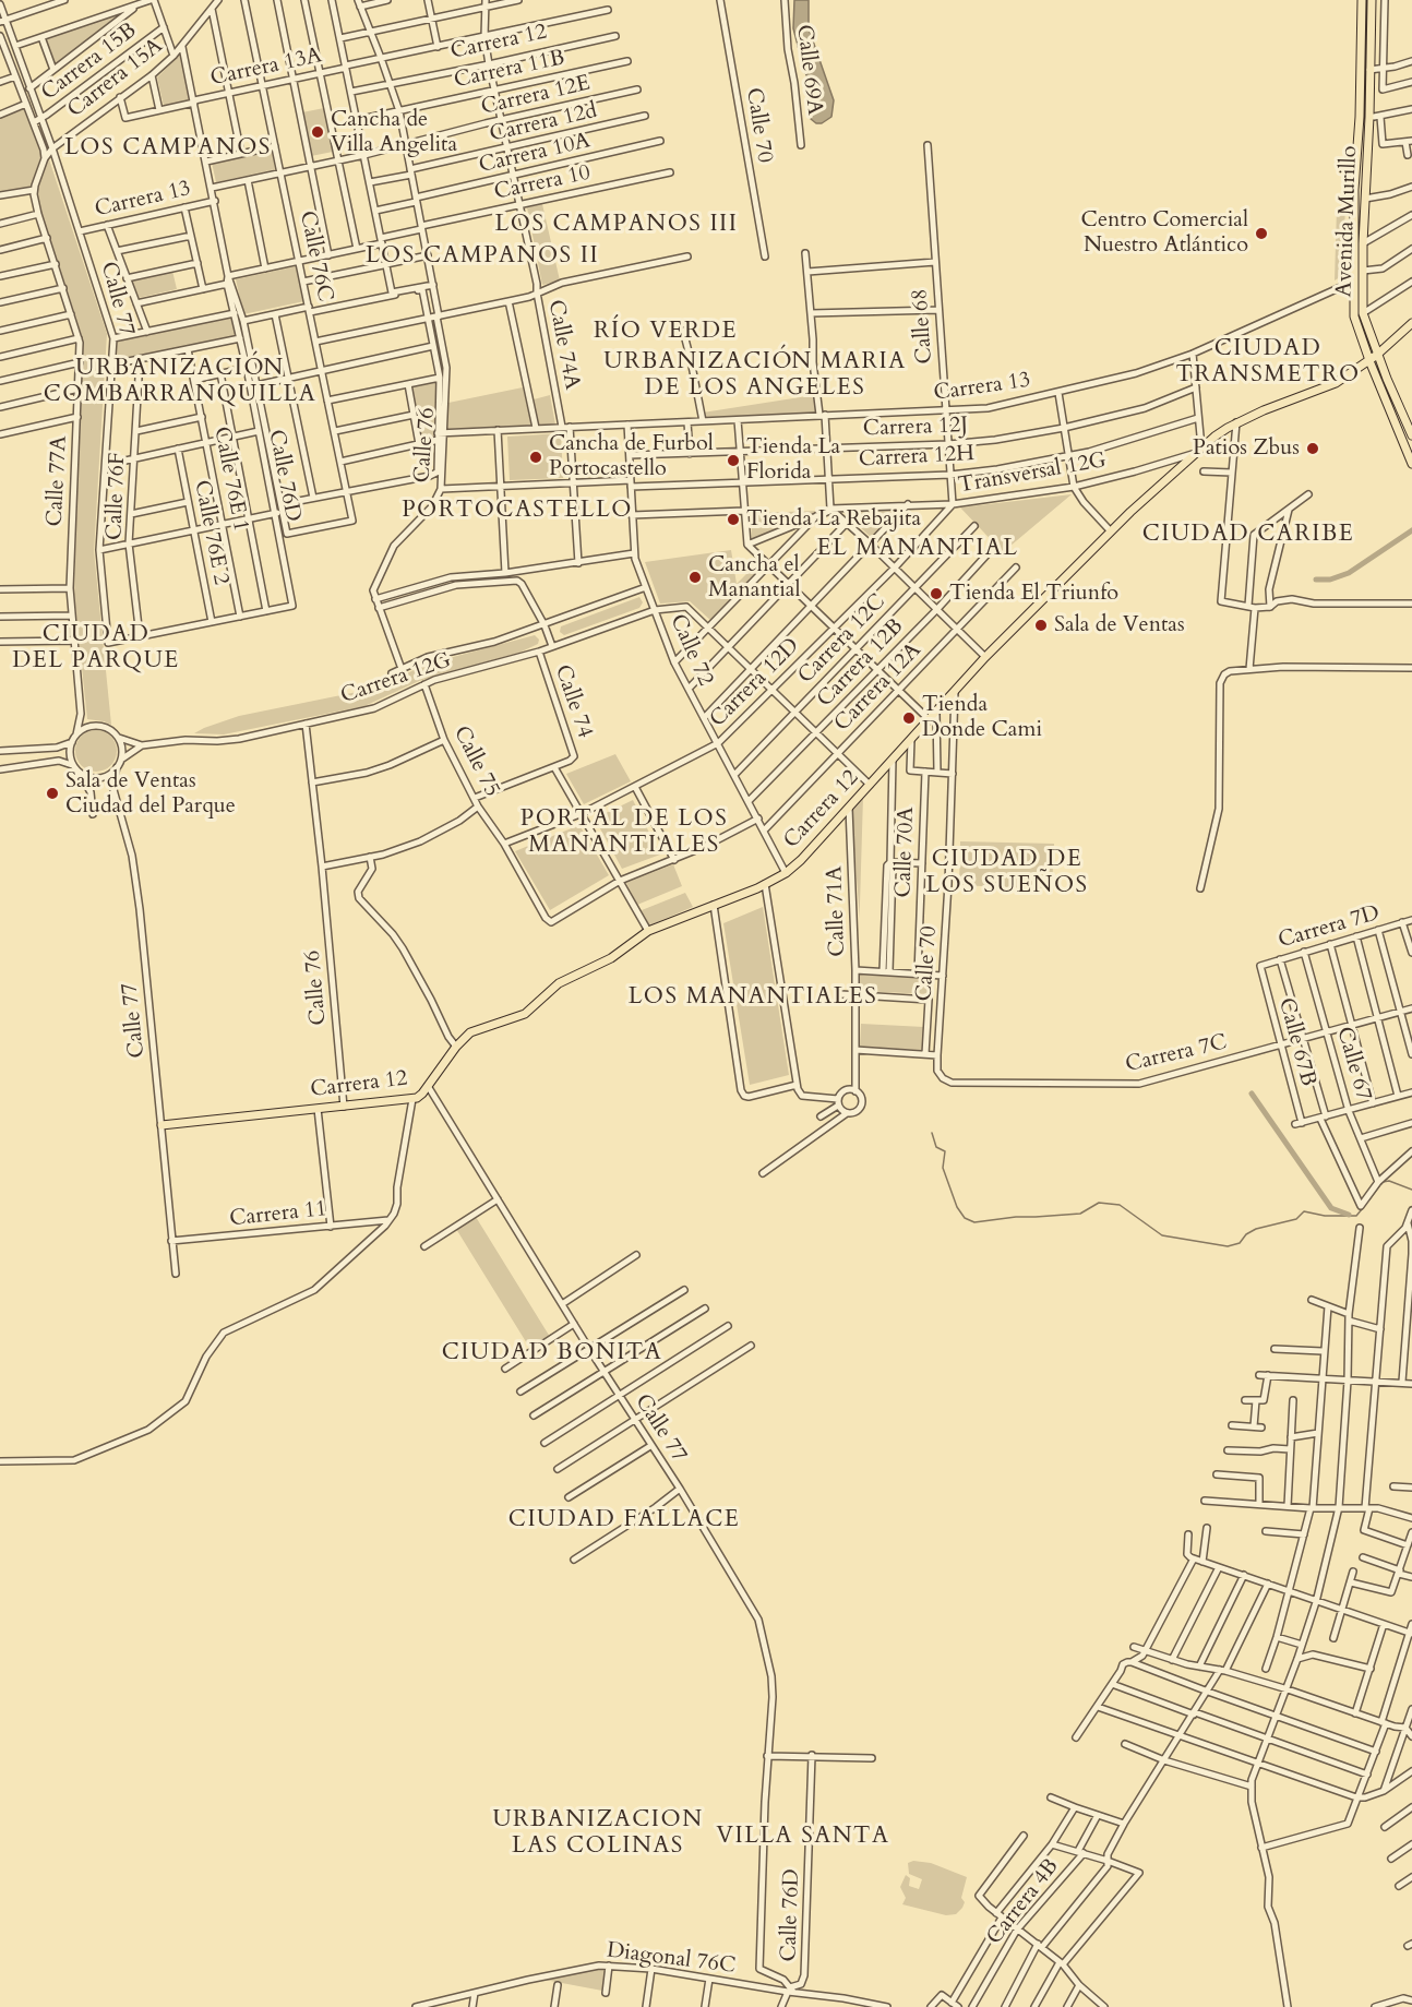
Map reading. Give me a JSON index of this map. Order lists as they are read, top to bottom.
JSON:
{
  "streets": {
    "main road": ["Carrera 12", "Avenida Murillo"],
    "street": [
      "Carrera 15B",
      "Carrera 13A",
      "Carrera 11B",
      "Calle 69A",
      "Carrera 15A",
      "Carrera 12E",
      "Carrera 12d",
      "Calle 70",
      "Carrera 10A",
      "Carrera 10",
      "Carrera 13",
      "Calle 76C",
      "Calle 77",
      "Calle 68",
      "Calle 74A",
      "Carrera 12J",
      "Calle 76",
      "Carrera 12H",
      "Transversal 12G",
      "Calle 76D",
      "Calle 76E 1",
      "Calle 77A",
      "Calle 76F",
      "Calle 76E 2",
      "Carrera 12C",
      "Calle 72",
      "Carrera 12B",
      "Carrera 12G",
      "Carrera 12D",
      "Carrera 12A",
      "Calle 74",
      "Calle 75",
      "Calle 70A",
      "Calle 71A",
      "Carrera 7D",
      "Calle 67B",
      "Carrera 7C",
      "Calle 67",
      "Carrera 11",
      "Carrera 4B",
      "Diagonal 76C"
    ]
  },
  "crossings": [
    ["Carrera 12", "Calle 70"],
    ["Carrera 12", "Avenida Murillo"],
    ["Carrera 12", "Calle 77"],
    ["Carrera 12", "Calle 74A"],
    ["Carrera 12", "Calle 76"],
    ["Carrera 12", "Transversal 12G"],
    ["Carrera 12", "Calle 72"],
    ["Carrera 12", "Carrera 12G"],
    ["Carrera 12", "Calle 74"],
    ["Carrera 12", "Calle 71A"],
    ["Carrera 15B", "Calle 77"],
    ["Carrera 13A", "Carrera 15A"],
    ["Carrera 13A", "Calle 76C"],
    ["Carrera 13A", "Calle 74A"],
    ["Carrera 13A", "Calle 76"],
    ["Carrera 13A", "Calle 76D"],
    ["Carrera 11B", "Calle 74A"],
    ["Carrera 11B", "Calle 76"],
    ["Carrera 15A", "Calle 77"],
    ["Carrera 15A", "Calle 76D"],
    ["Carrera 12E", "Calle 76C"],
    ["Carrera 12E", "Calle 74A"],
    ["Carrera 12E", "Calle 76"],
    ["Carrera 12E", "Calle 76D"],
    ["Carrera 12d", "Calle 74A"],
    ["Carrera 12d", "Calle 76"],
    ["Calle 70", "Carrera 7C"],
    ["Carrera 10A", "Calle 74A"],
    ["Carrera 10A", "Calle 76"],
    ["Carrera 10", "Calle 74A"],
    ["Carrera 10", "Calle 76"],
    ["Carrera 13", "Avenida Murillo"],
    ["Carrera 13", "Calle 76C"],
    ["Carrera 13", "Calle 77"],
    ["Carrera 13", "Calle 68"],
    ["Carrera 13", "Calle 74A"],
    ["Carrera 13", "Calle 76"],
    ["Carrera 13", "Calle 76D"],
    ["Carrera 13", "Calle 72"],
    ["Calle 76C", "Calle 76D"],
    ["Calle 77", "Calle 76D"],
    ["Calle 77", "Calle 77A"],
    ["Calle 77", "Calle 76F"],
    ["Calle 77", "Carrera 12G"],
    ["Calle 77", "Carrera 11"],
    ["Calle 77", "Diagonal 76C"],
    ["Calle 68", "Carrera 12J"],
    ["Calle 68", "Carrera 12H"],
    ["Calle 68", "Transversal 12G"],
    ["Calle 68", "Carrera 12D"],
    ["Carrera 12J", "Calle 72"],
    ["Calle 76", "Carrera 12H"],
    ["Calle 76", "Carrera 12G"],
    ["Carrera 12H", "Calle 72"],
    ["Transversal 12G", "Carrera 12D"],
    ["Calle 76D", "Diagonal 76C"],
    ["Calle 77A", "Carrera 12G"],
    ["Carrera 12C", "Calle 72"],
    ["Carrera 12C", "Carrera 12G"],
    ["Calle 72", "Carrera 12B"],
    ["Calle 72", "Carrera 12G"],
    ["Calle 72", "Carrera 12D"],
    ["Calle 72", "Carrera 12A"],
    ["Carrera 12B", "Carrera 12G"],
    ["Carrera 12G", "Carrera 12D"],
    ["Carrera 12G", "Carrera 12A"],
    ["Carrera 12G", "Calle 74"],
    ["Carrera 12G", "Calle 75"],
    ["Carrera 12D", "Calle 74"],
    ["Carrera 12D", "Calle 75"],
    ["Calle 74", "Calle 75"],
    ["Carrera 7D", "Calle 67B"],
    ["Carrera 7D", "Calle 67"],
    ["Calle 67B", "Carrera 7C"],
    ["Carrera 7C", "Calle 67"]
  ],
  "districts": [
    "LOS CAMPANOS",
    "LOS CAMPANOS III",
    "LOS CAMPANOS II",
    "RÍO VERDE",
    "CIUDAD TRANSMETRO",
    "URBANIZACIÓN MARIA DE LOS ANGELES",
    "URBANIZACIÓN COMBARRANQUILLA",
    "PORTOCASTELLO",
    "CIUDAD CARIBE",
    "EL MANANTIAL",
    "CIUDAD DEL PARQUE",
    "PORTAL DE LOS MANANTIALES",
    "CIUDAD DE LOS SUEÑOS",
    "LOS MANANTIALES",
    "CIUDAD BONITA",
    "CIUDAD FALLACE",
    "URBANIZACION LAS COLINAS",
    "VILLA SANTA"
  ],
  "places": [
    "Cancha de Villa Angelita",
    "Centro Comercial Nuestro Atlántico",
    "Patios Zbus",
    "Cancha de Furbol Portocastello",
    "Tienda La Florida",
    "Tienda La Rebajita",
    "Cancha el Manantial",
    "Tienda El Triunfo",
    "Sala de Ventas",
    "Tienda Donde Cami",
    "Sala de Ventas Ciudad del Parque"
  ]
}
